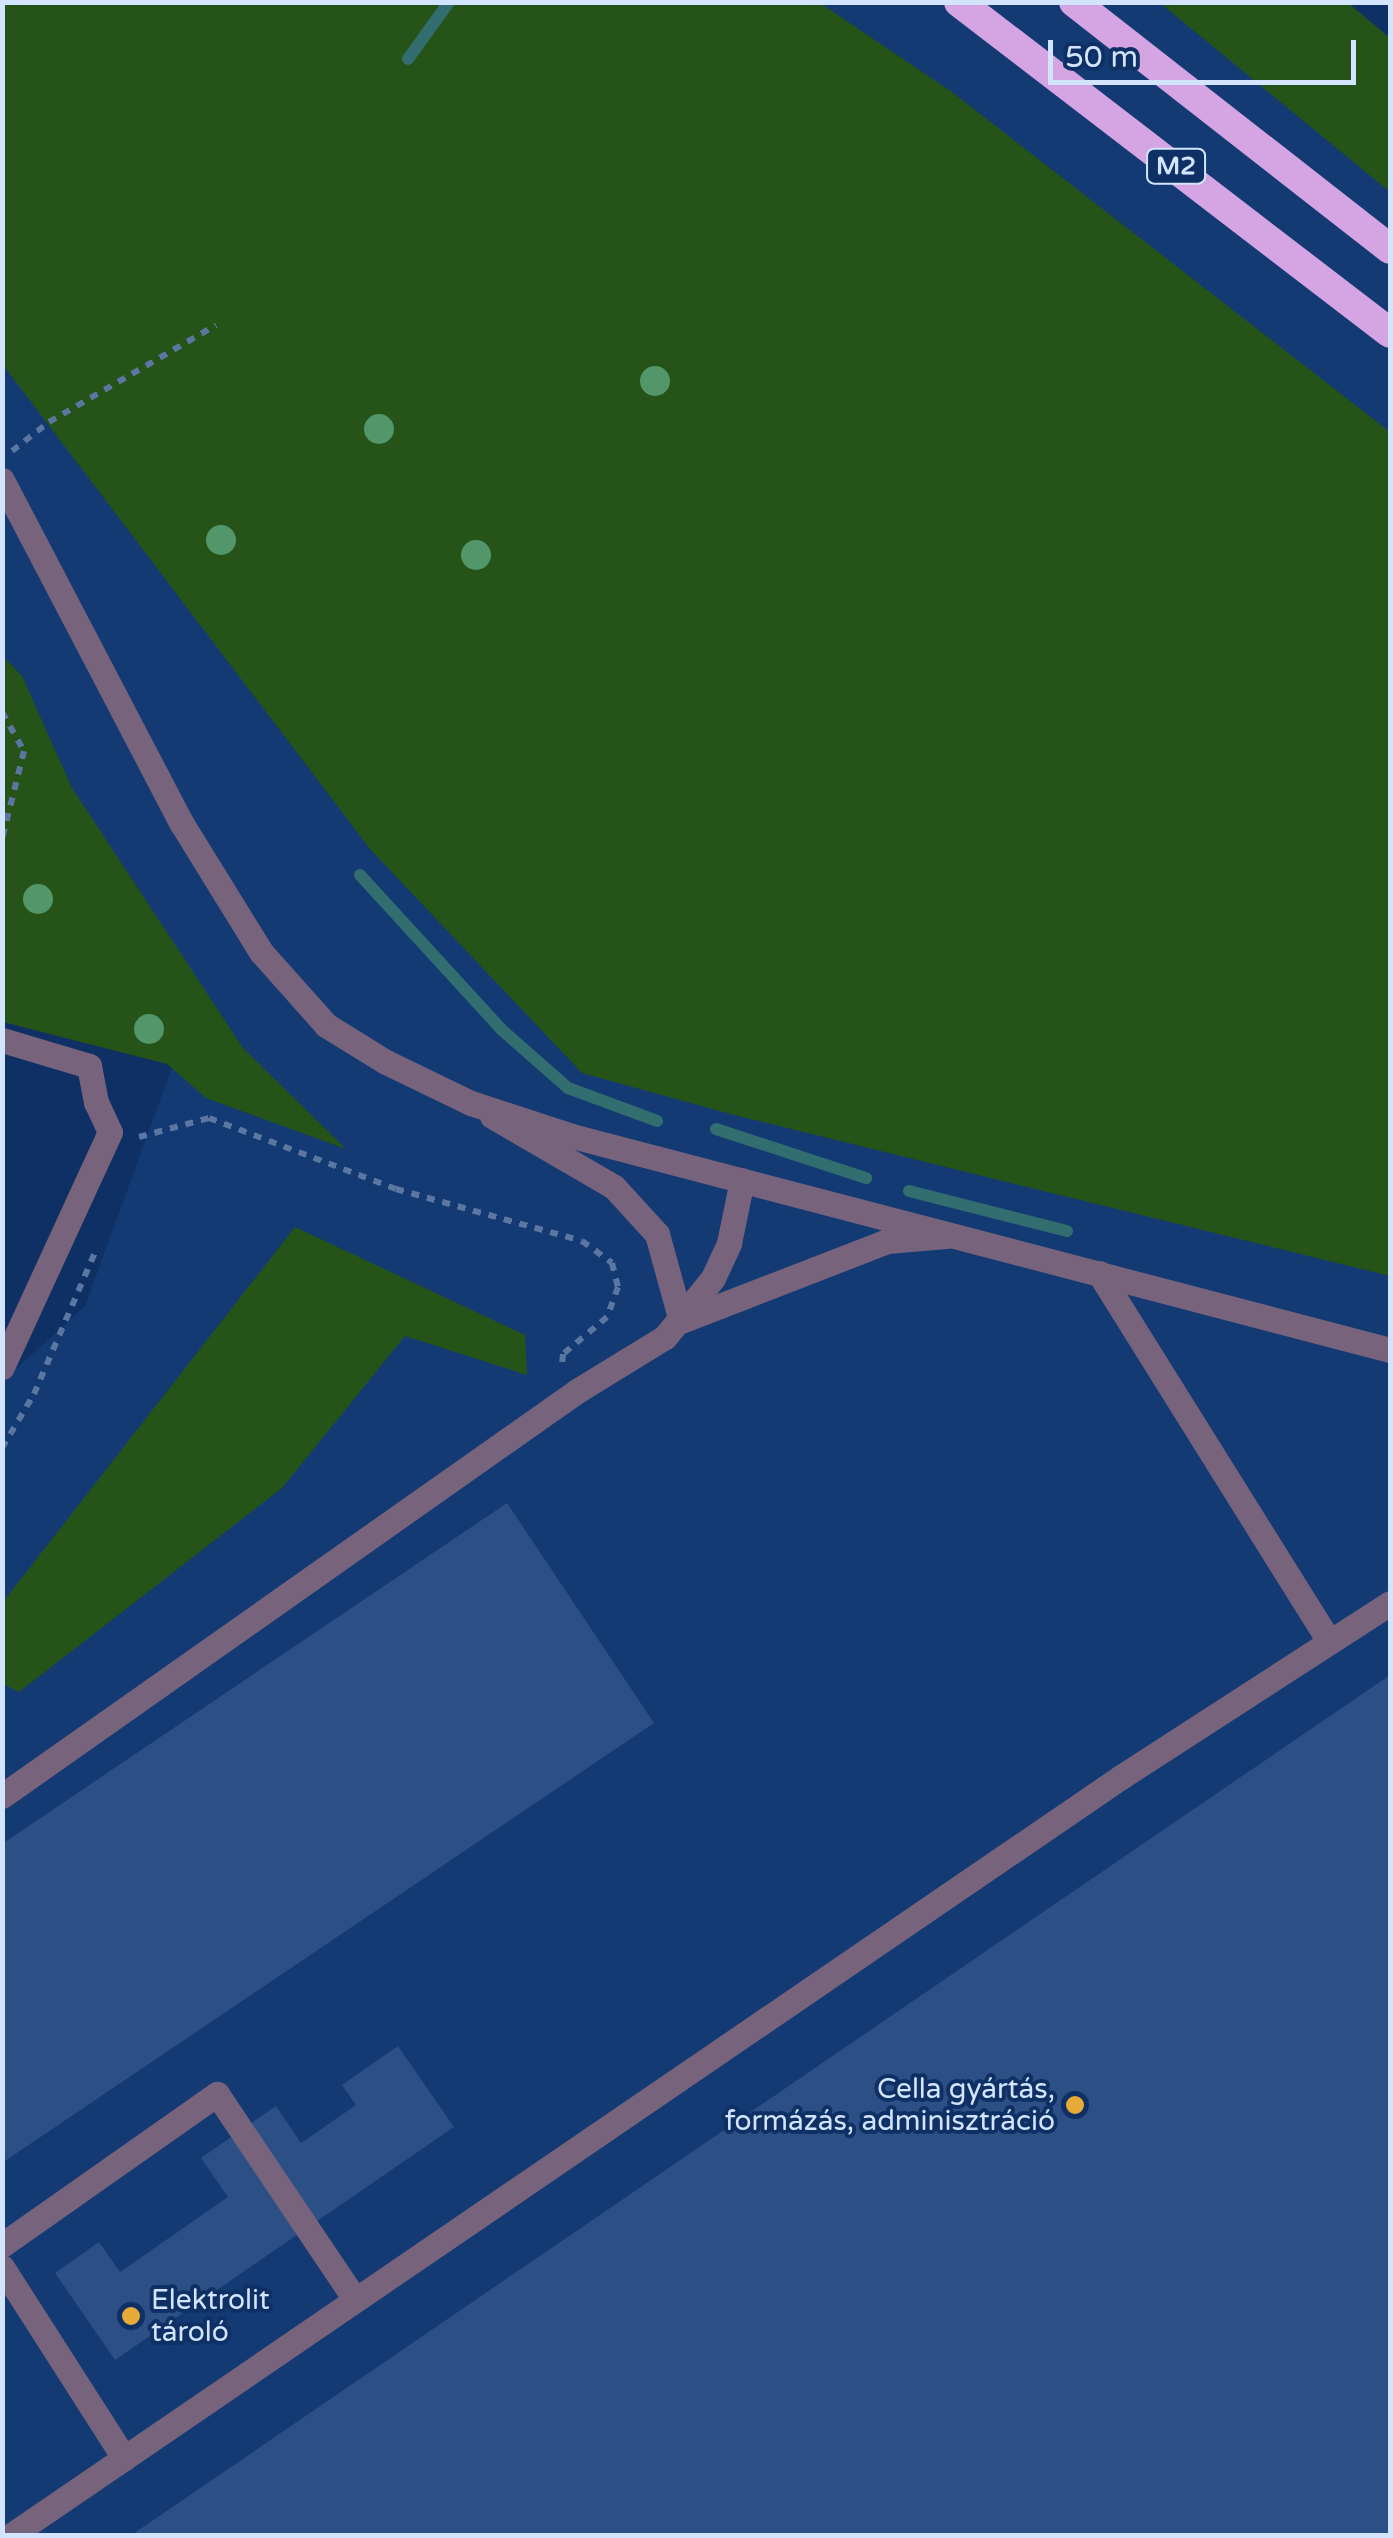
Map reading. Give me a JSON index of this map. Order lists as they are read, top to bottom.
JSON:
{
  "streets": {
    "highway": ["M2"]
  },
  "places": ["Cella gyártás, formázás, adminisztráció", "Elektrolit tároló"],
  "scale_bar": "50 m"
}
